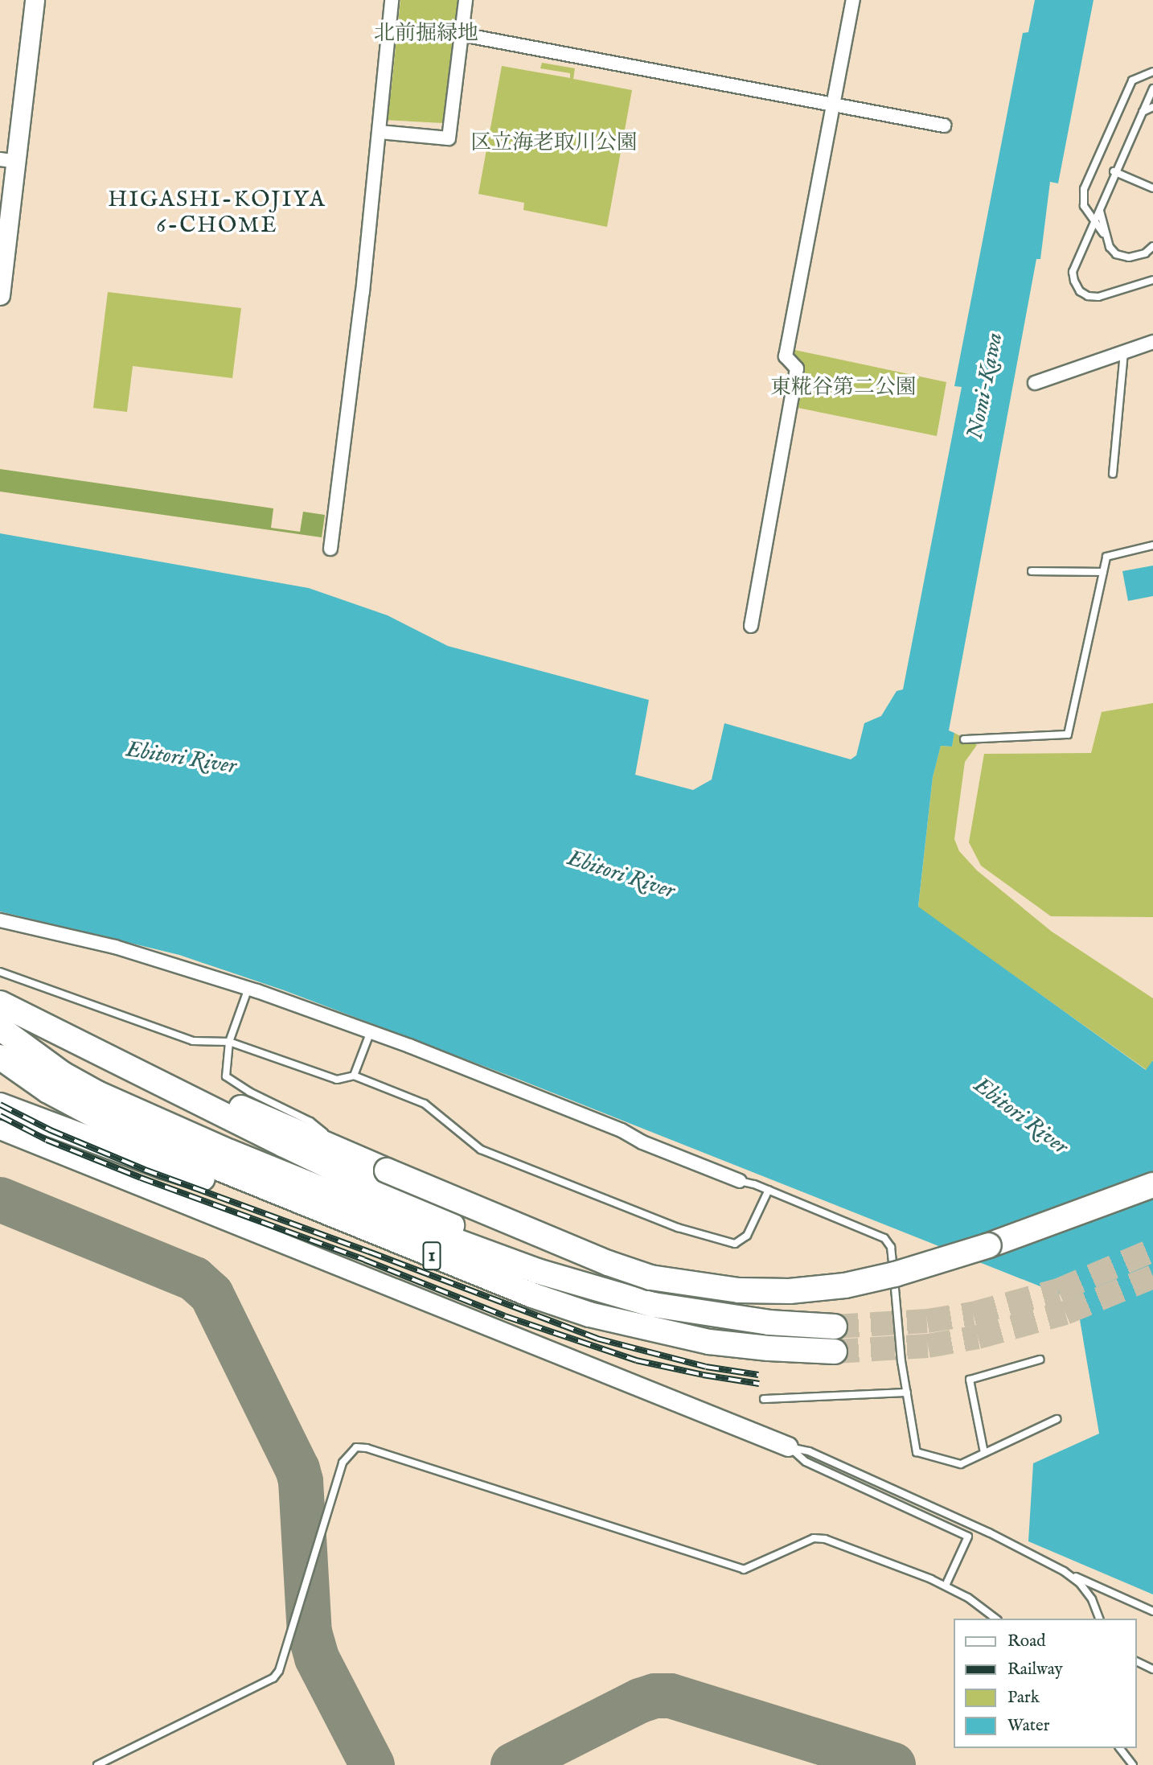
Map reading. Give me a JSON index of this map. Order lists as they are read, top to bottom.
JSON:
{
  "streets": {
    "highway": ["1"]
  },
  "districts": ["HIGASHI-KOJIYA 6-CHOME"],
  "water": ["Nomi-Kawa", "Ebitori River"],
  "parks": ["北前掘緑地", "区立海老取川公園", "東糀谷第二公園"],
  "legend": [
    "Road",
    "Railway",
    "Park",
    "Water"
  ]
}
